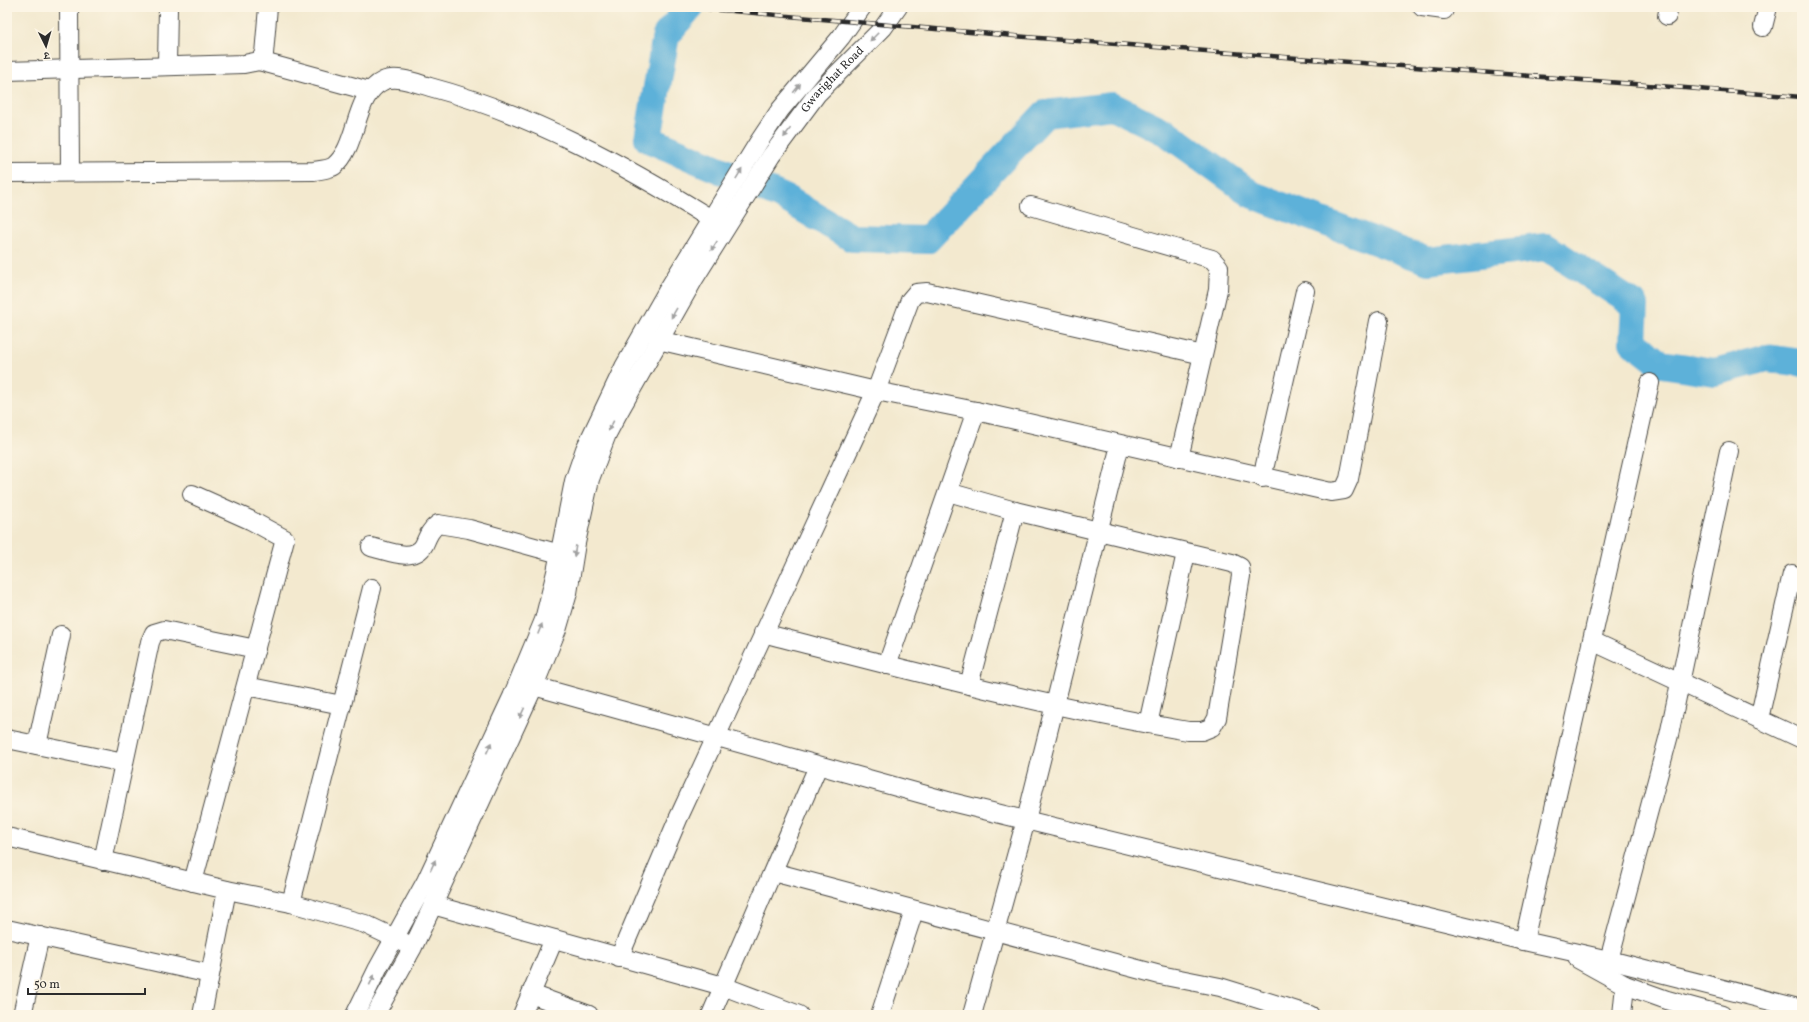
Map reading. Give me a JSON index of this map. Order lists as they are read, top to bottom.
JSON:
{
  "streets": {
    "street": ["Gwarighat Road"]
  },
  "scale_bar": "50 m",
  "north": "bottom"
}
